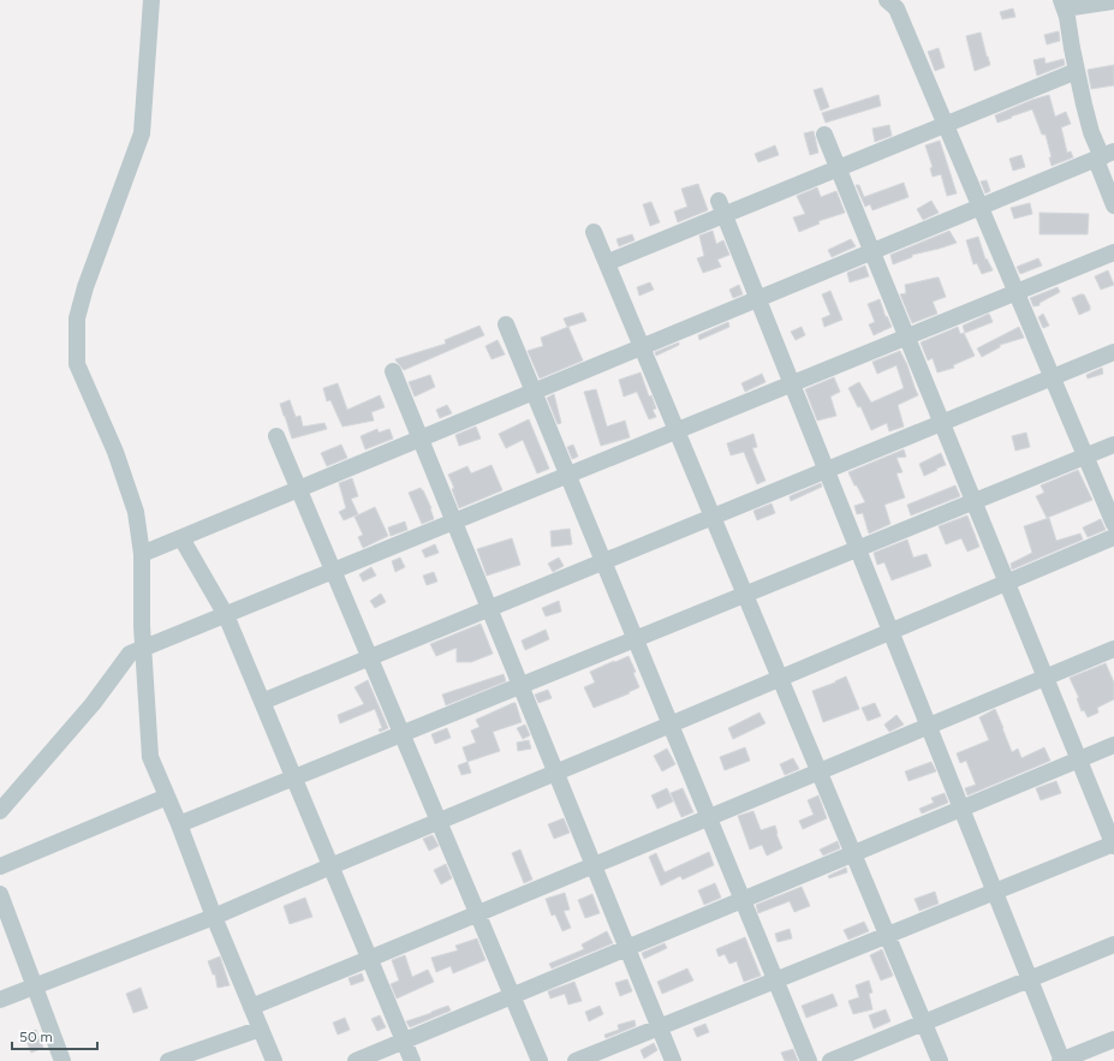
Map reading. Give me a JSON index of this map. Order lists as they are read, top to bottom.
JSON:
{
  "scale_bar": "50 m"
}
